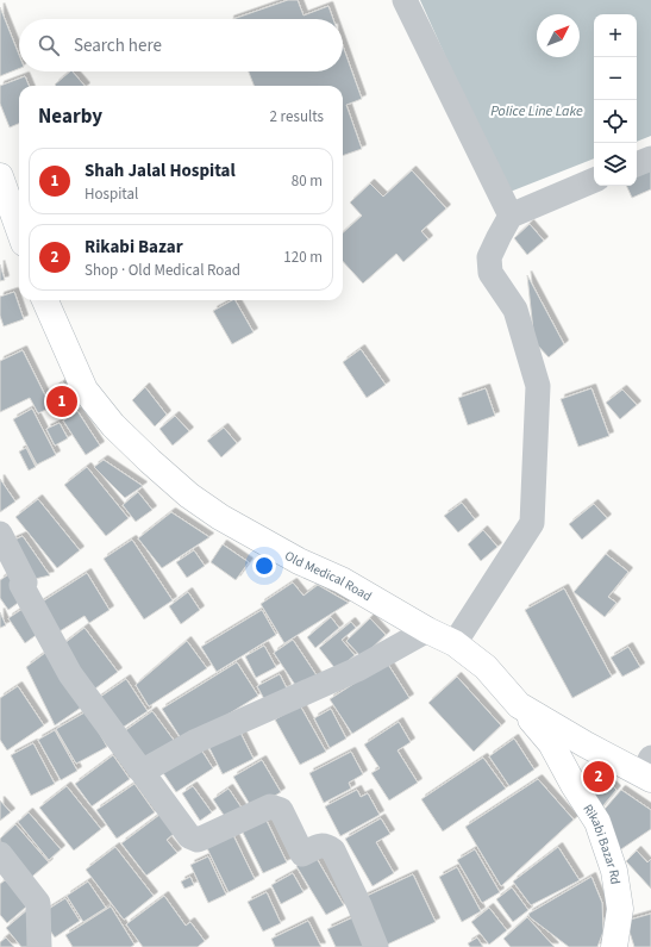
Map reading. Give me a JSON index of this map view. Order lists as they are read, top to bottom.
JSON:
{
  "streets": {
    "street": ["Old Medical Road", "Rikabi Bazar Rd"]
  },
  "crossings": [
    ["Old Medical Road", "Rikabi Bazar Rd"]
  ],
  "water": ["Police Line Lake"],
  "north": "top right",
  "page": {
    "map_buttons": ["+", "−"],
    "search": "Search here",
    "heading": ["Nearby", "2 results"],
    "list": [
      {
        "mark": "1",
        "name": "Shah Jalal Hospital",
        "note": "Hospital",
        "value": "80 m"
      },
      {
        "mark": "2",
        "name": "Rikabi Bazar",
        "note": "Shop · Old Medical Road",
        "value": "120 m"
      }
    ],
    "pins": ["1", "2"]
  }
}
